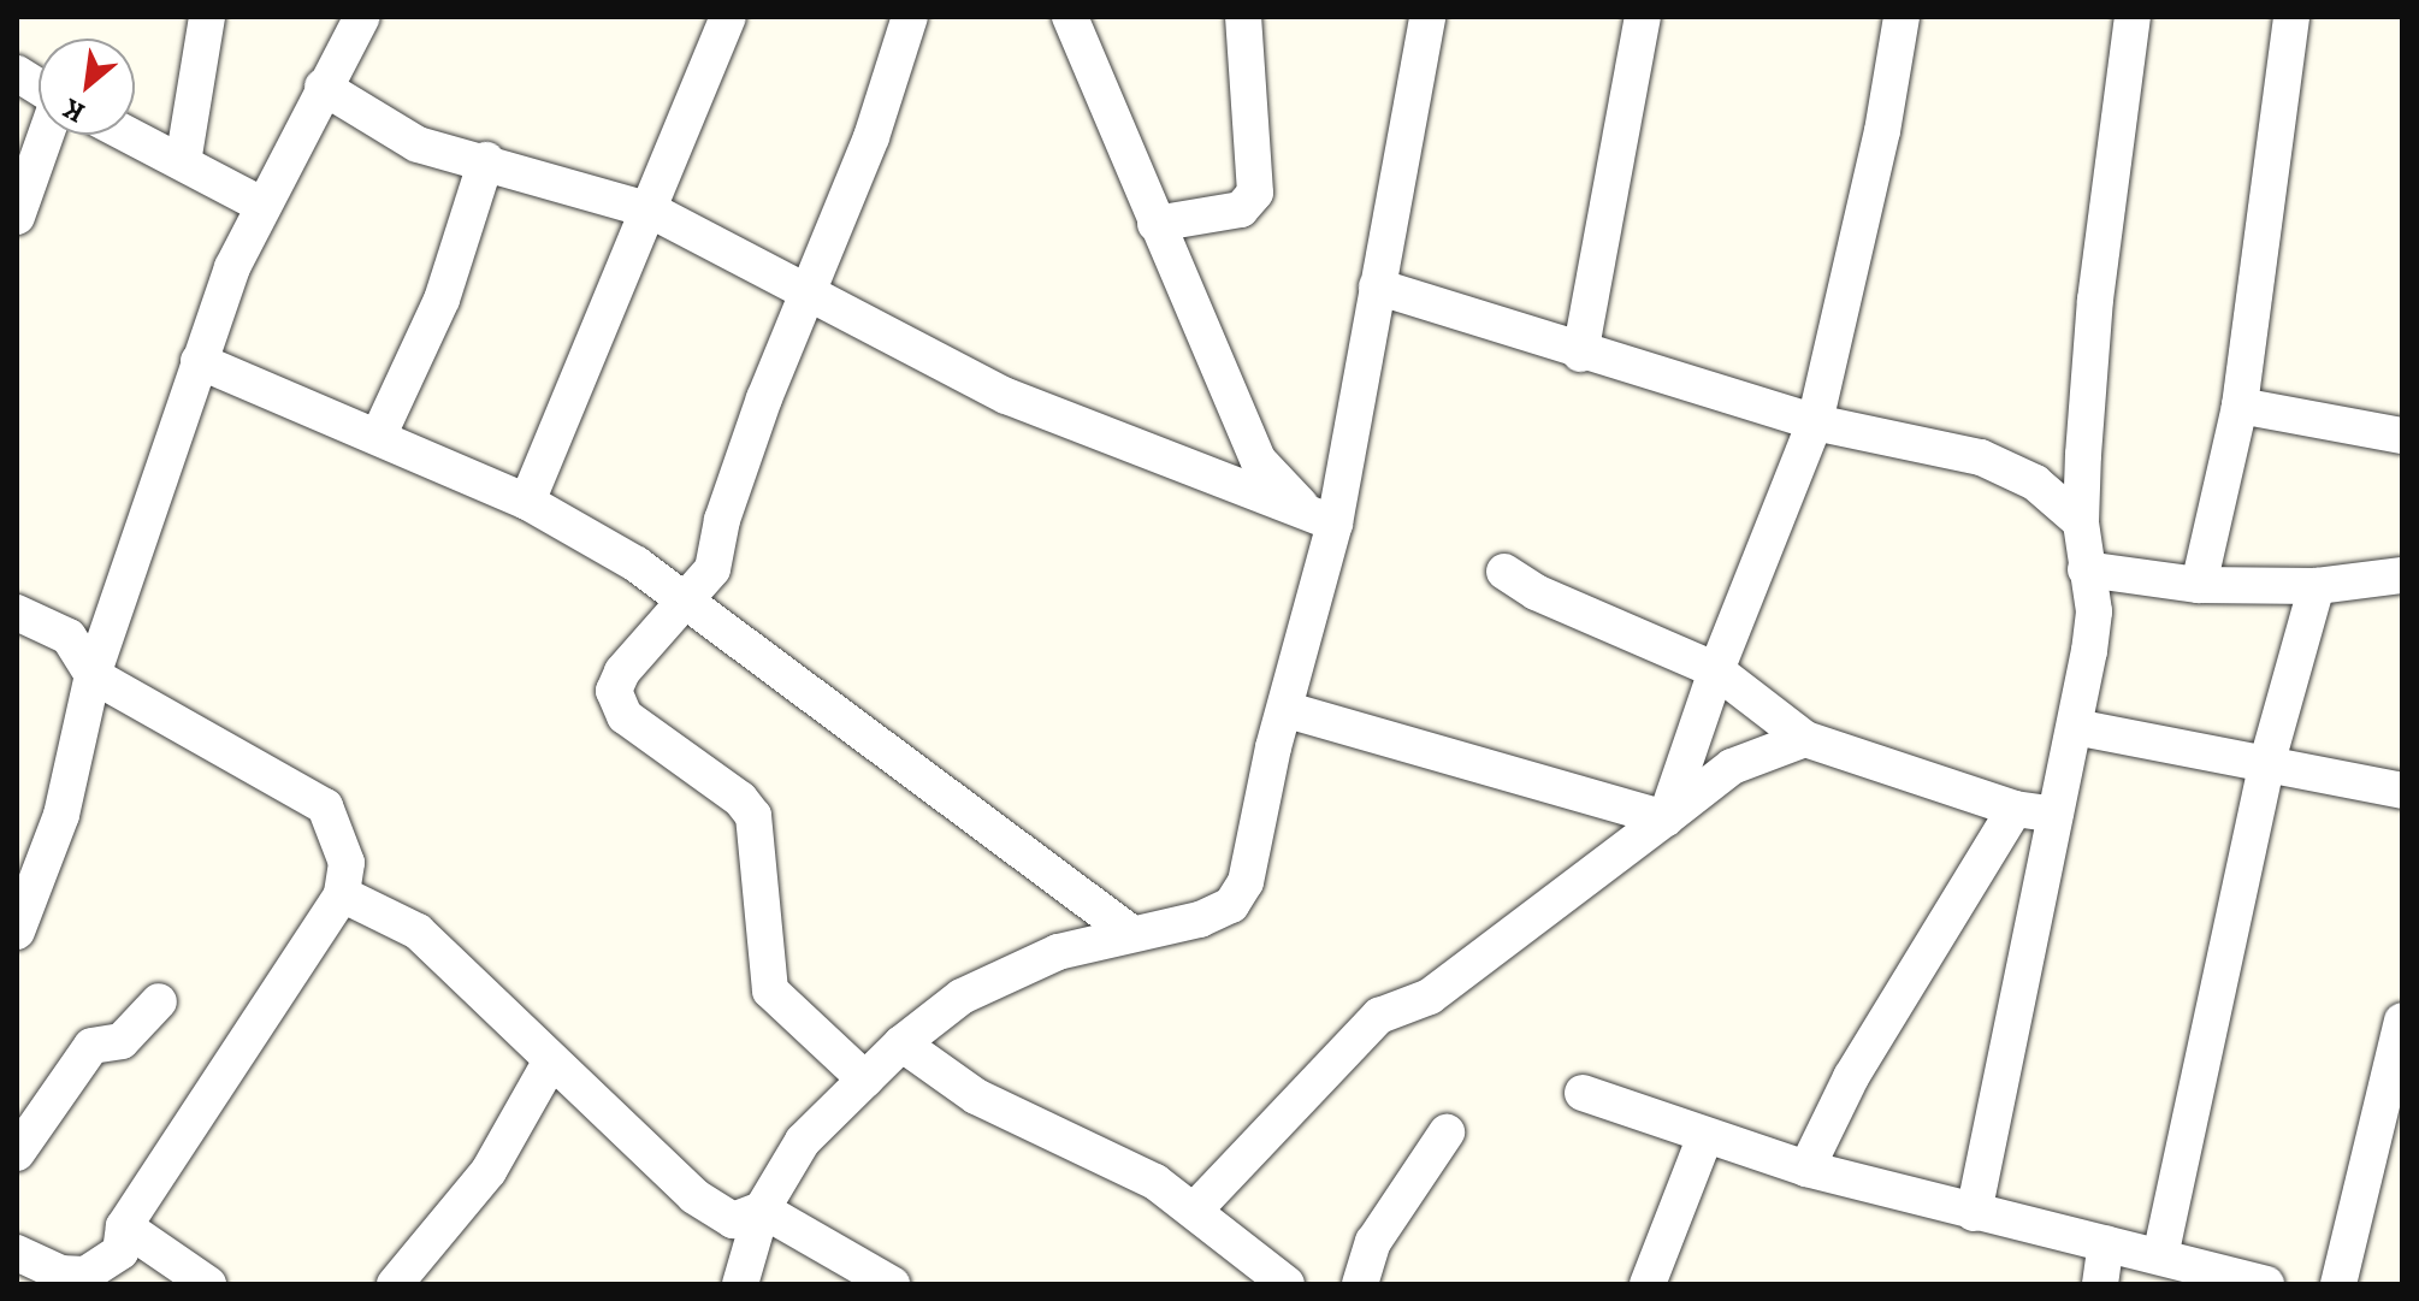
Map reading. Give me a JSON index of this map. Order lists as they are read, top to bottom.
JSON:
{
  "north": "bottom left"
}
